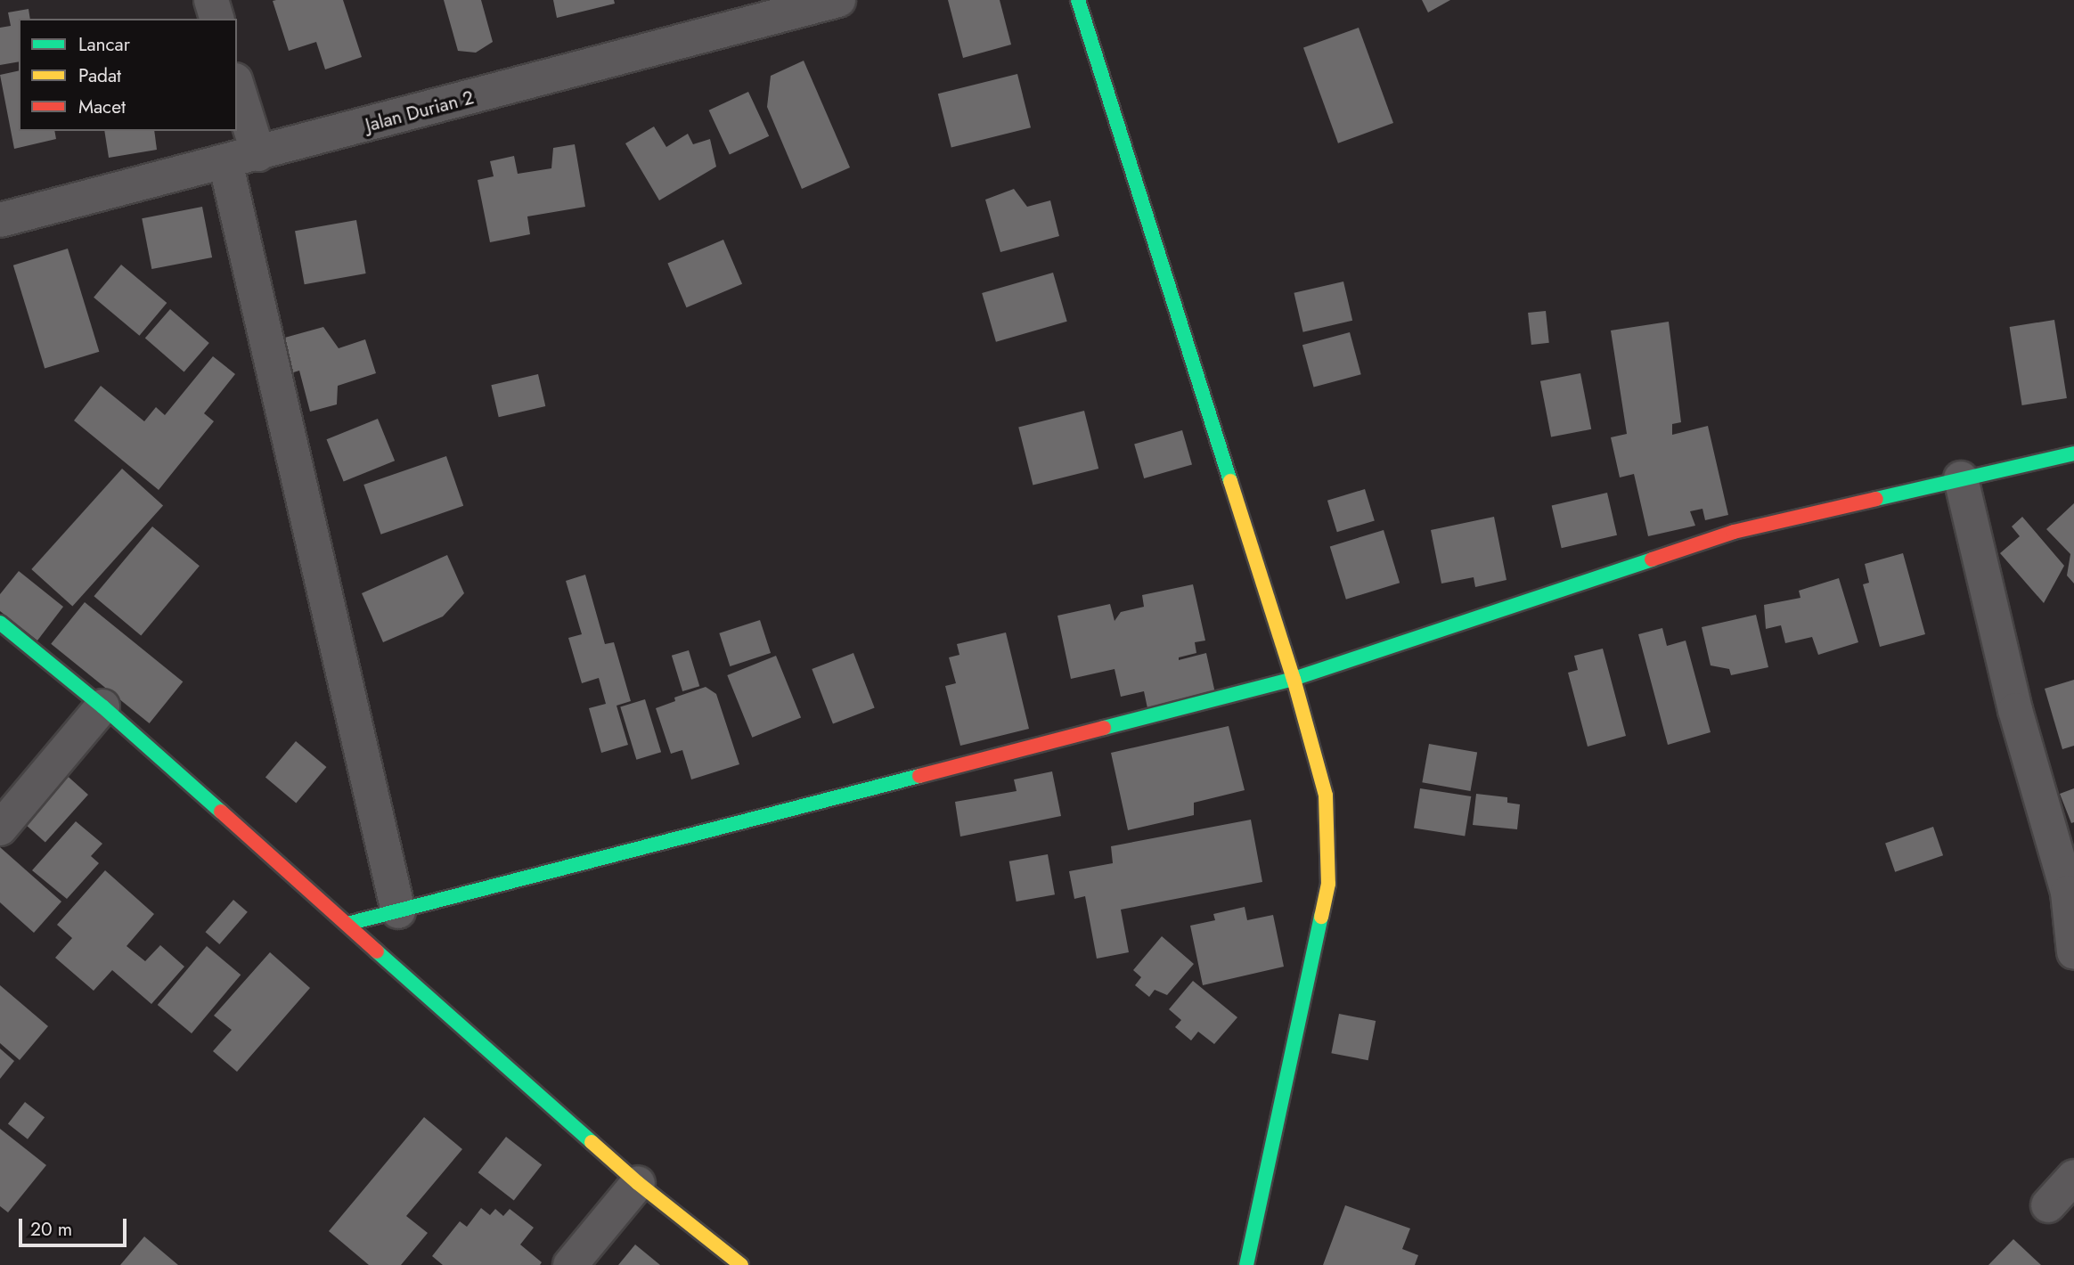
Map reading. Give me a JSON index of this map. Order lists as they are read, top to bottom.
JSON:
{
  "streets": {
    "street": ["Jalan Durian 2"]
  },
  "legend": ["Lancar", "Padat", "Macet"],
  "scale_bar": "20 m"
}
